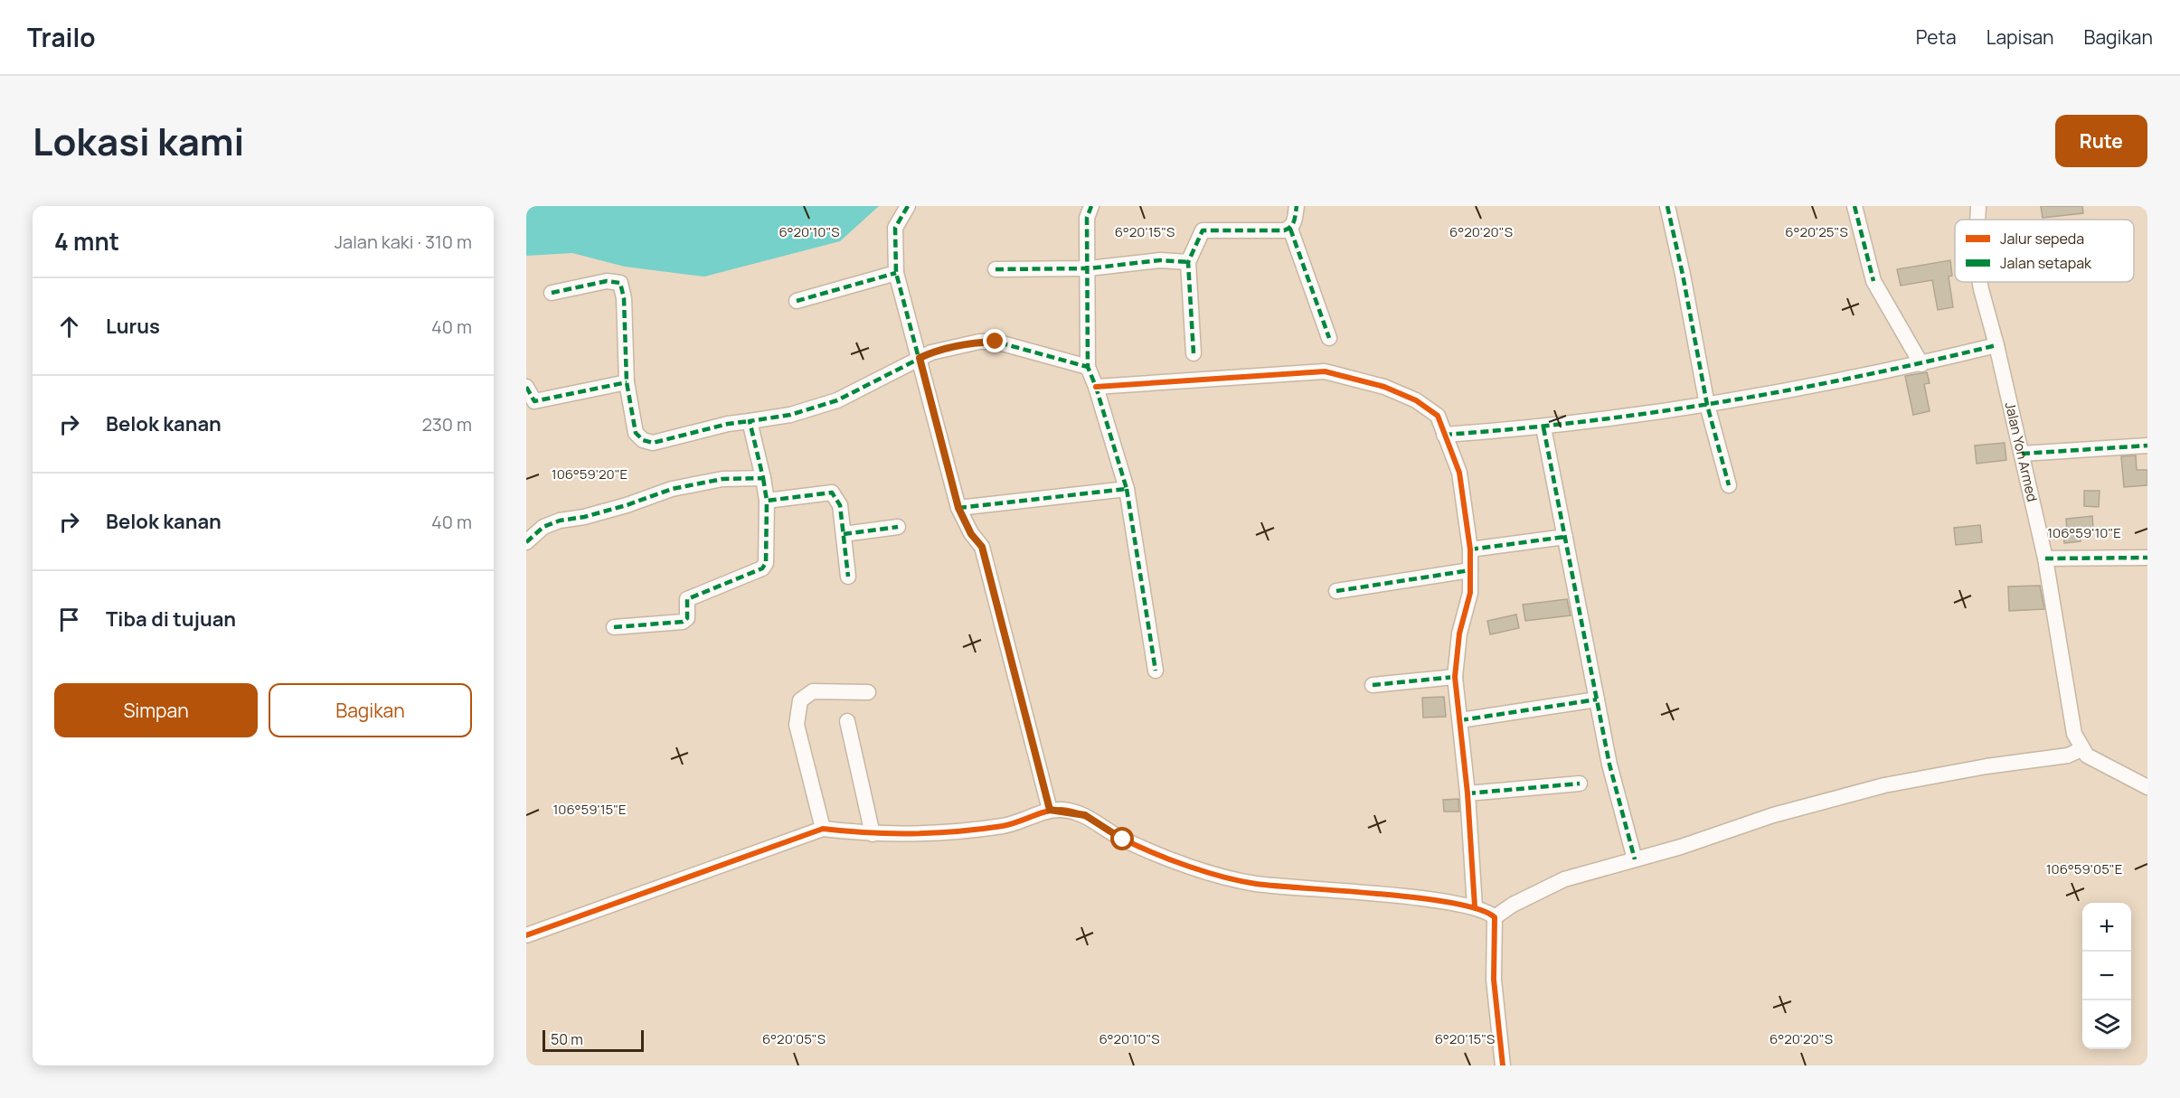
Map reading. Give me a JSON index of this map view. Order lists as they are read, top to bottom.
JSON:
{
  "streets": {
    "street": ["Jalan Yon Armed"]
  },
  "legend": ["Jalur sepeda", "Jalan setapak"],
  "scale_bar": "50 m",
  "page": {
    "header": "Trailo",
    "nav": ["Peta", "Lapisan", "Bagikan"],
    "title": "Lokasi kami",
    "buttons": [
      "Rute",
      ["Simpan", "Bagikan"]
    ],
    "heading": ["4 mnt", "Jalan kaki · 310 m"],
    "list": [
      ["Lurus", "40 m"],
      ["Belok kanan", "230 m"],
      ["Belok kanan", "40 m"],
      "Tiba di tujuan"
    ],
    "map_buttons": ["+", "−"],
    "scale": "50 m"
  },
  "coordinates": [
    "6°20'20\"S",
    "6°20'25\"S",
    "6°20'10\"S",
    "6°20'15\"S",
    "106°59'20\"E",
    "106°59'10\"E",
    "106°59'15\"E",
    "106°59'05\"E",
    "6°20'05\"S"
  ]
}
